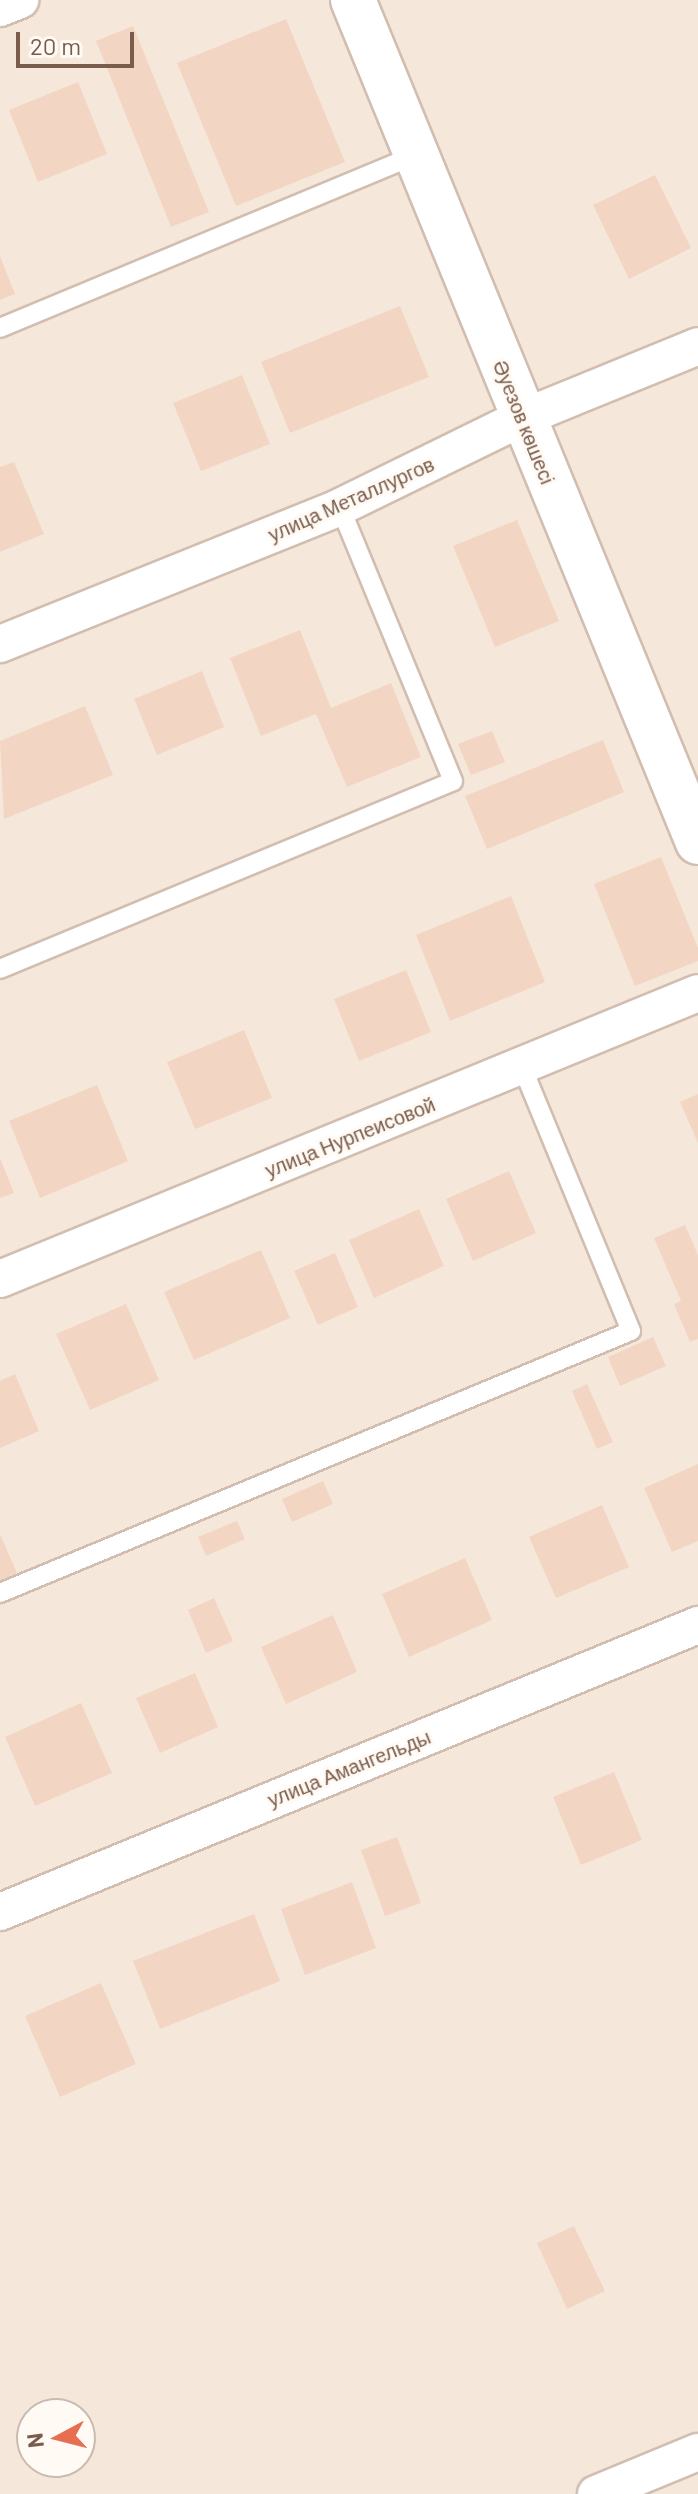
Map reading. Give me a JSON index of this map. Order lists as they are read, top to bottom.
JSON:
{
  "streets": {
    "main road": ["Әуезов көшесі"],
    "street": ["улица Металлургов", "улица Нурпеисовой", "улица Амангельды"]
  },
  "crossings": [
    ["Әуезов көшесі", "улица Металлургов"]
  ],
  "scale_bar": "20 m",
  "north": "left"
}
